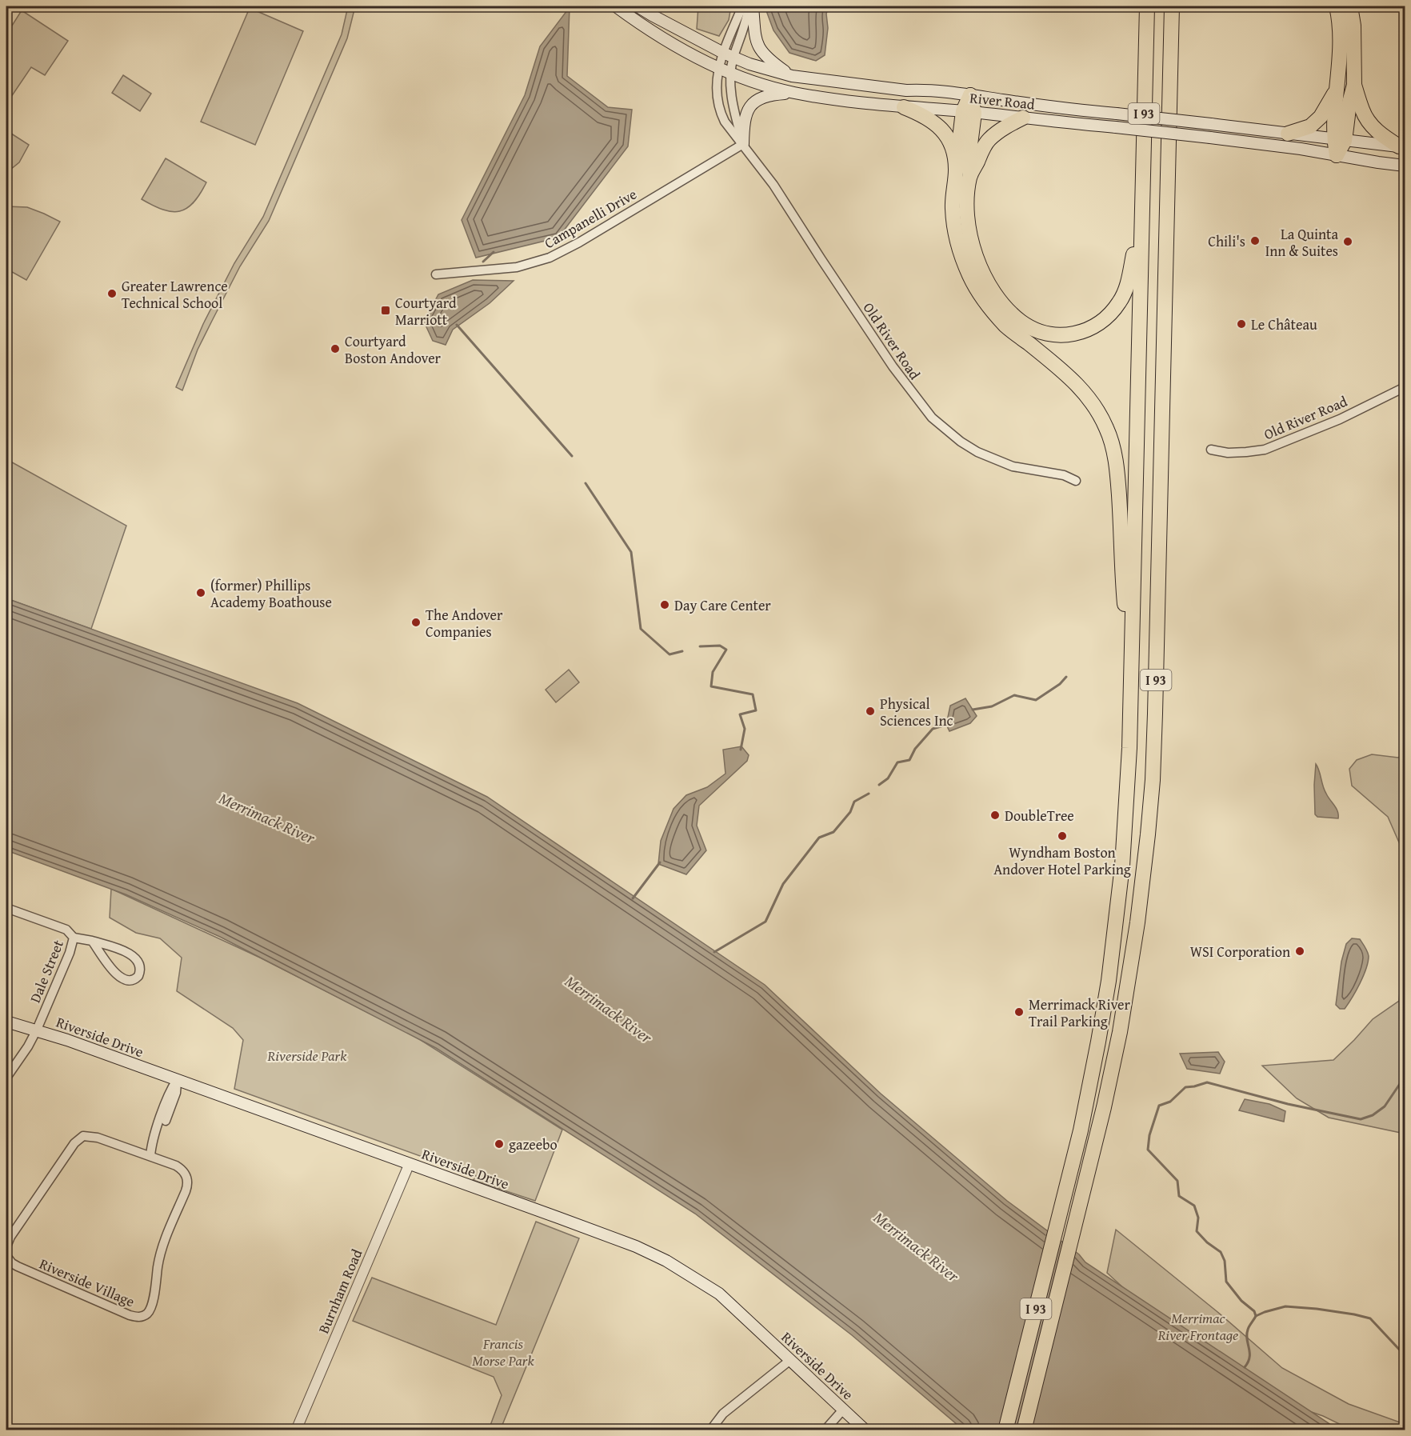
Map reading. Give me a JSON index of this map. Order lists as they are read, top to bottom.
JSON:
{
  "streets": {
    "highway": ["I 93"],
    "main road": ["River Road", "Riverside Drive"],
    "street": [
      "Campanelli Drive",
      "Old River Road",
      "Dale Street",
      "Riverside Village",
      "Burnham Road"
    ]
  },
  "crossings": [
    ["River Road", "Old River Road"],
    ["Campanelli Drive", "Old River Road"],
    ["Dale Street", "Riverside Drive"],
    ["Riverside Drive", "Burnham Road"]
  ],
  "water": ["Merrimack River"],
  "parks": ["Riverside Park", "Merrimac River Frontage", "Francis Morse Park"],
  "places": {
    "other": [
      "Chili's",
      "La Quinta Inn & Suites",
      "Greater Lawrence Technical School",
      "Le Château",
      "Courtyard Boston Andover",
      "(former) Phillips Academy Boathouse",
      "Day Care Center",
      "The Andover Companies",
      "Physical Sciences Inc",
      "DoubleTree",
      "Wyndham Boston Andover Hotel Parking",
      "WSI Corporation",
      "Merrimack River Trail Parking",
      "gazeebo"
    ],
    "transit": ["Courtyard Marriott"]
  }
}
